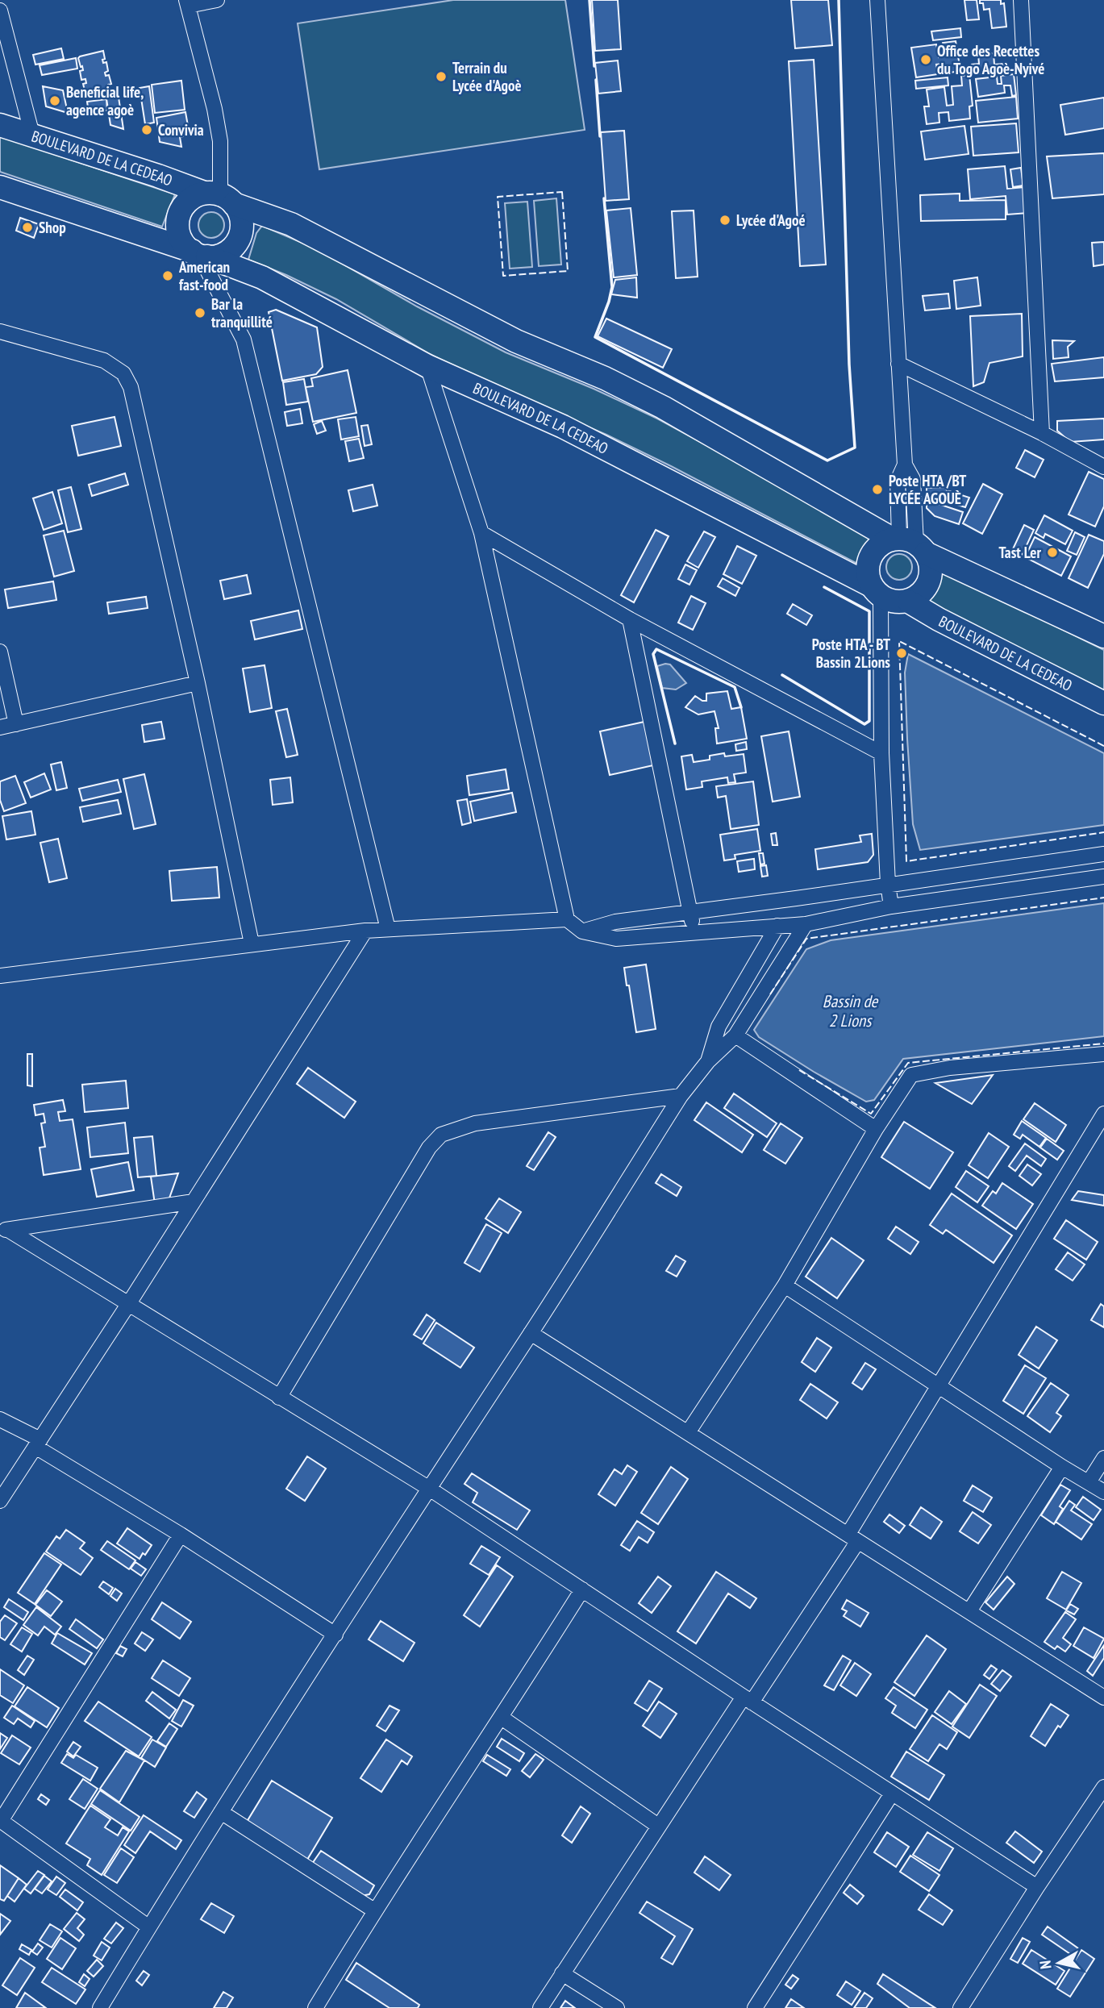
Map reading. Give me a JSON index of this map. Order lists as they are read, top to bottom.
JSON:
{
  "streets": {
    "main road": ["BOULEVARD DE LA CEDEAO"]
  },
  "water": ["Bassin de 2 Lions"],
  "places": [
    "Office des Recettes du Togo Agoè-Nyivé",
    "Terrain du Lycée d'Agoè",
    "Beneficial life, agence agoè",
    "Convivia",
    "Lycée d'Agoé",
    "Shop",
    "American fast-food",
    "Bar la tranquillité",
    "Poste HTA /BT LYCÉE AGOUÈ",
    "Tast Ler",
    "Poste HTA - BT Bassin 2Lions"
  ],
  "north": "left"
}
